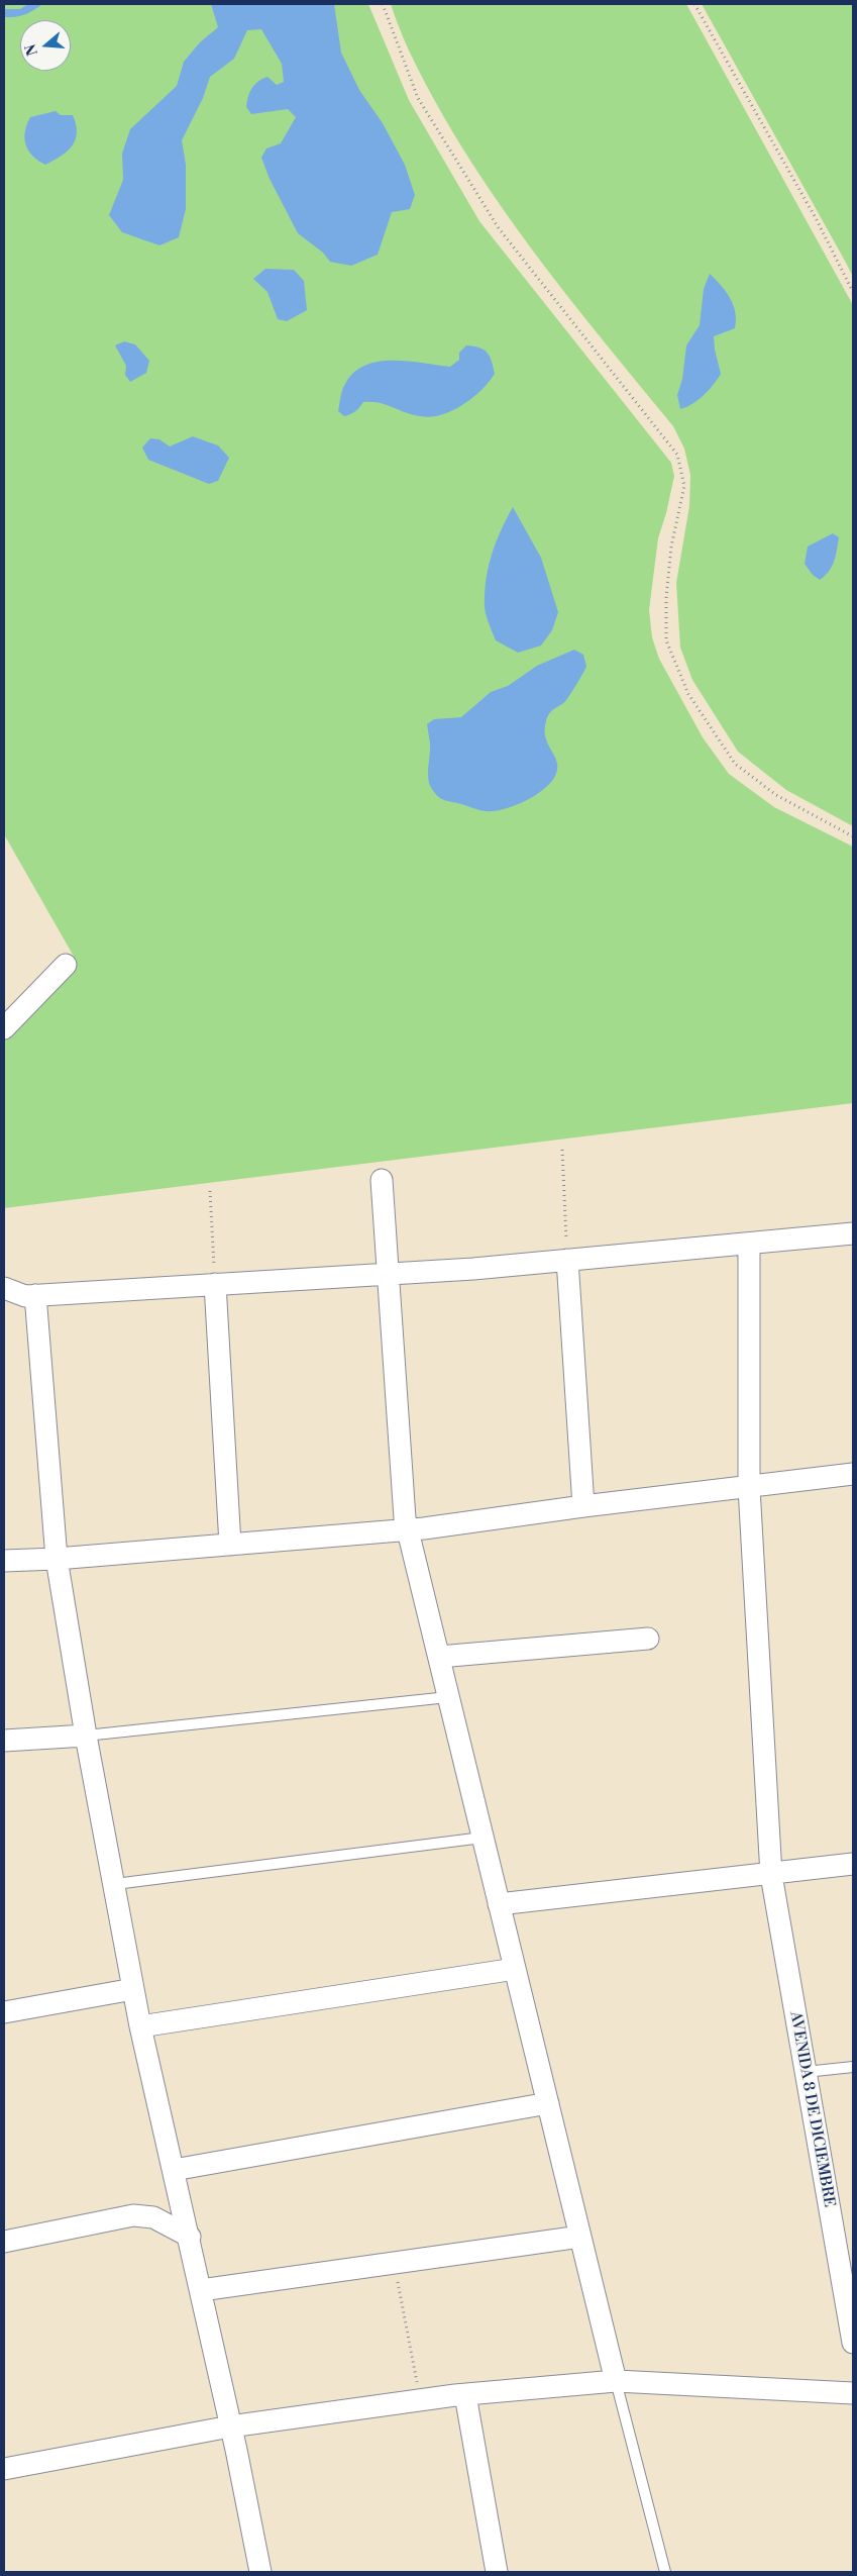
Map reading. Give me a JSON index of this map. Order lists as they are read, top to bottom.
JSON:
{
  "streets": {
    "street": ["AVENIDA 8 DE DICIEMBRE"]
  },
  "north": "left"
}
